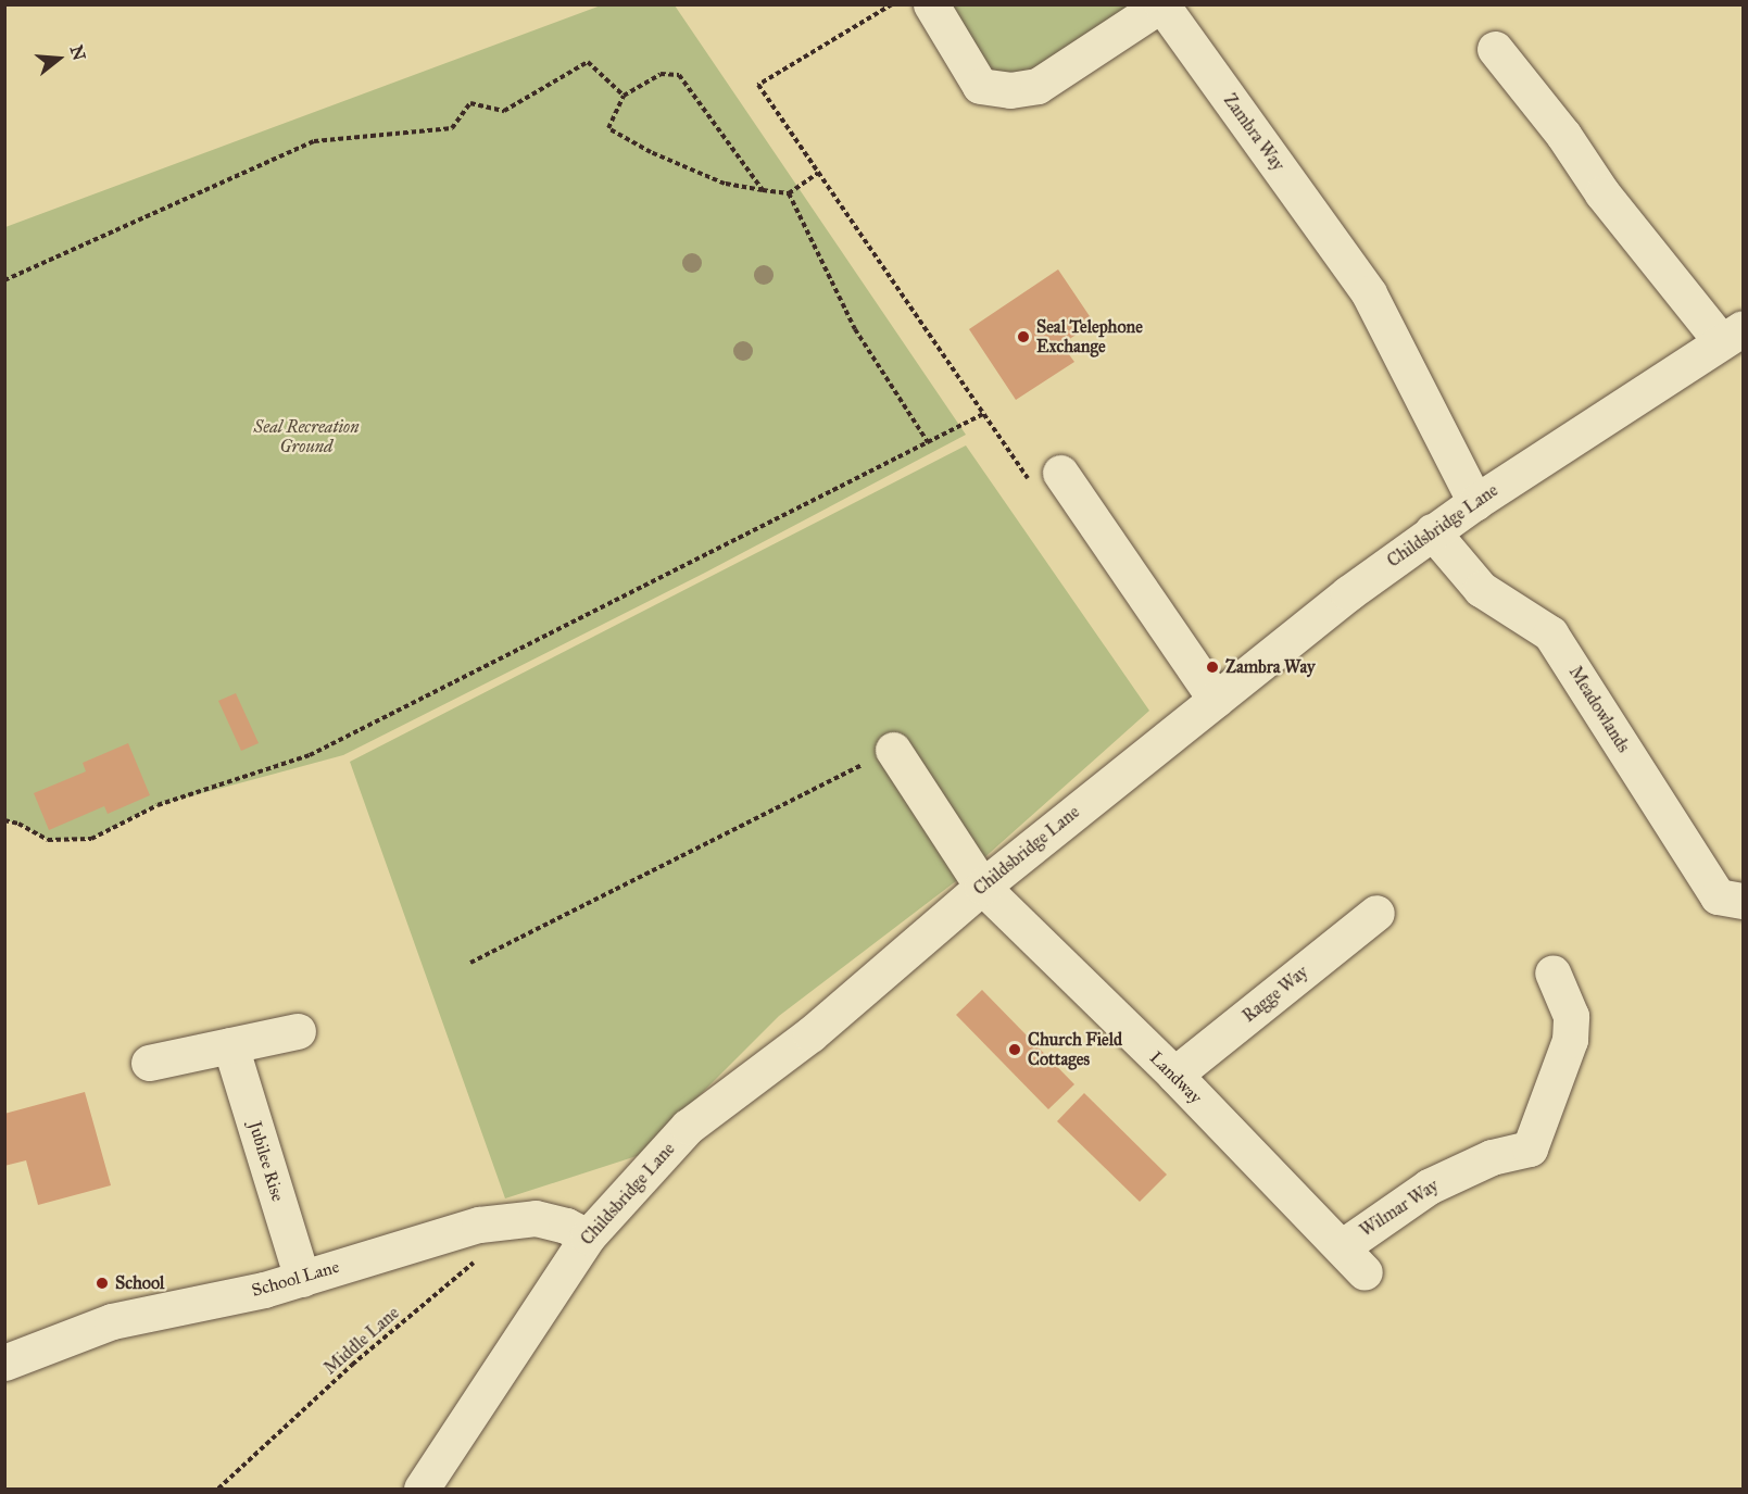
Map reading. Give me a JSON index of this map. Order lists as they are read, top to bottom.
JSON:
{
  "streets": {
    "street": [
      "Zambra Way",
      "Childsbridge Lane",
      "Meadowlands",
      "Ragge Way",
      "Landway",
      "Jubilee Rise",
      "Wilmar Way",
      "School Lane"
    ],
    "path": ["Middle Lane"]
  },
  "crossings": [
    ["Zambra Way", "Childsbridge Lane"],
    ["Childsbridge Lane", "Meadowlands"],
    ["Childsbridge Lane", "Landway"],
    ["Childsbridge Lane", "School Lane"],
    ["Ragge Way", "Landway"],
    ["Landway", "Wilmar Way"],
    ["Jubilee Rise", "School Lane"]
  ],
  "parks": ["Seal Recreation Ground"],
  "places": [
    "Seal Telephone Exchange",
    "Zambra Way",
    "Church Field Cottages",
    "School"
  ],
  "north": "right"
}
